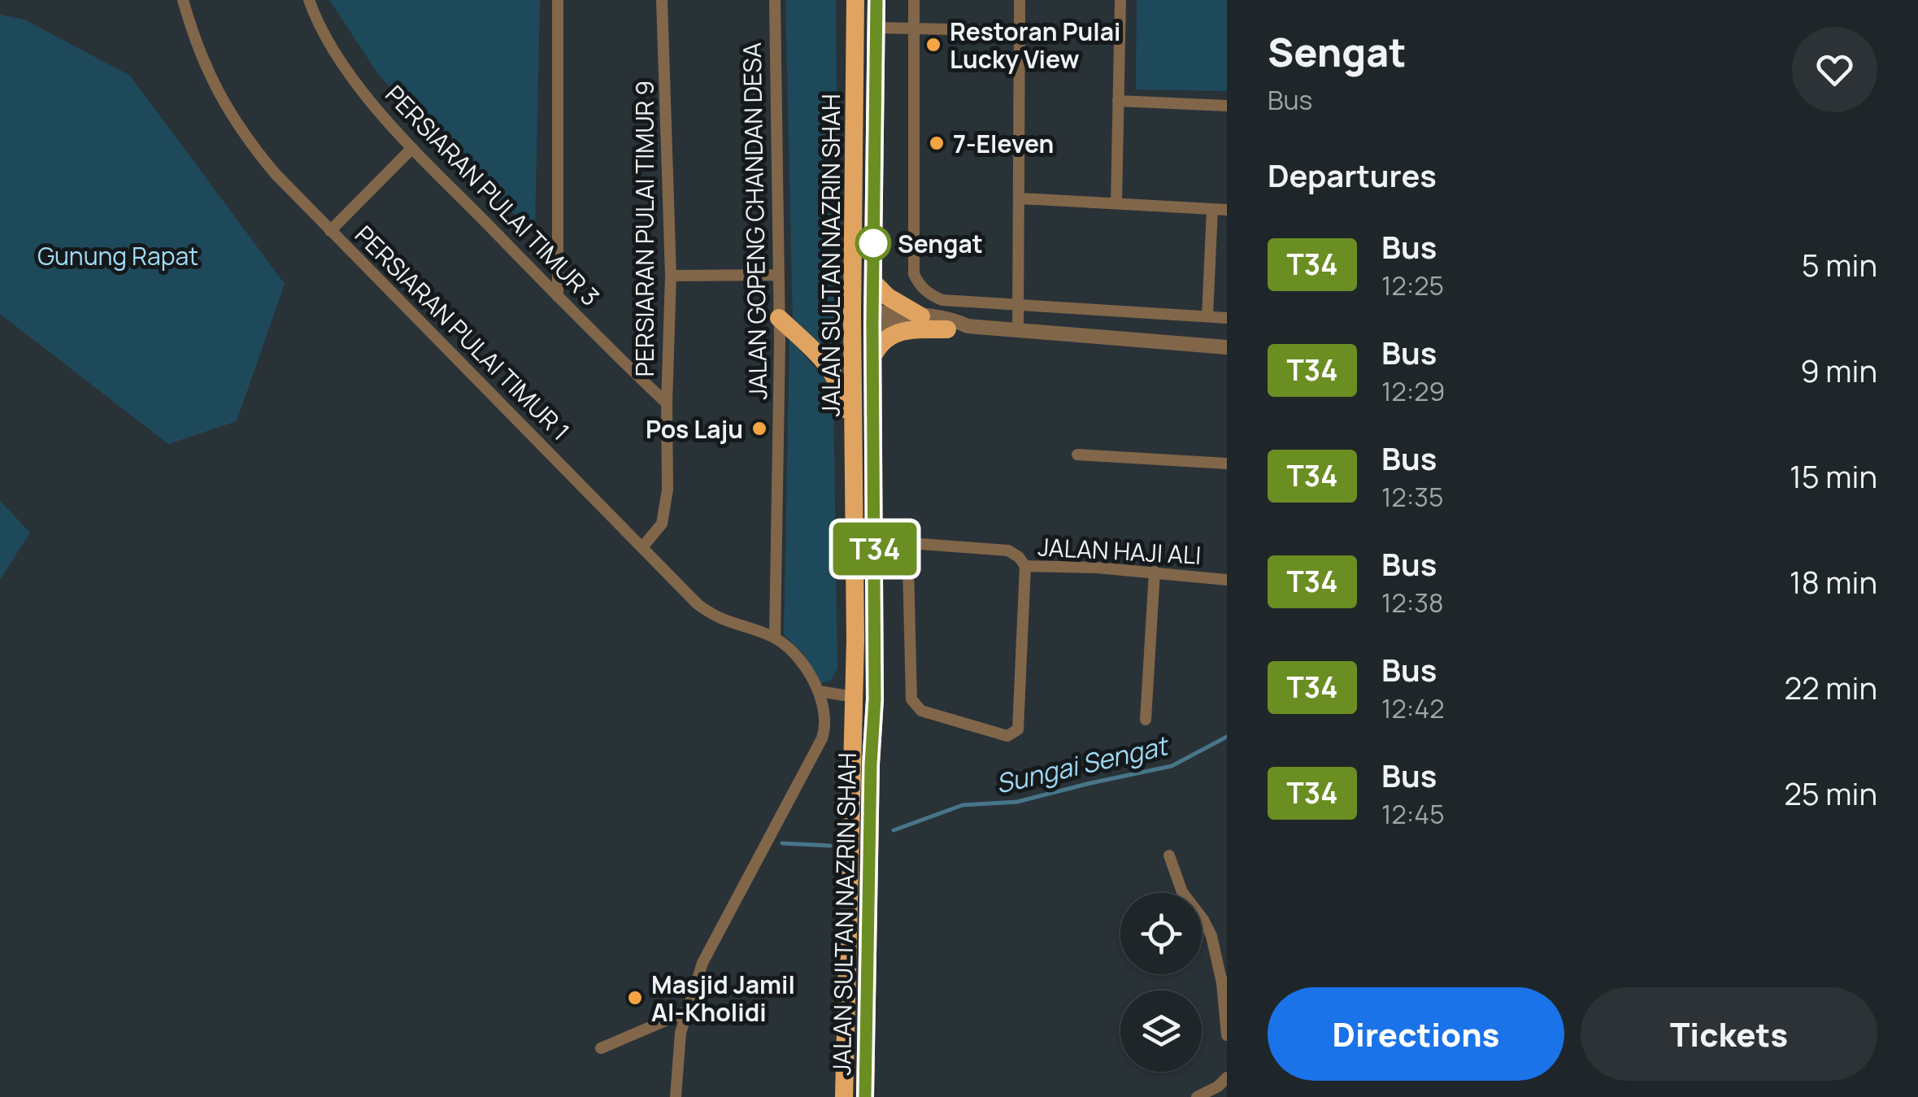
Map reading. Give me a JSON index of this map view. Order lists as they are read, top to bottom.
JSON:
{
  "streets": {
    "highway": ["JALAN SULTAN NAZRIN SHAH"],
    "street": [
      "PERSIARAN PULAI TIMUR 3",
      "JALAN GOPENG CHANDAN DESA",
      "PERSIARAN PULAI TIMUR 9",
      "PERSIARAN PULAI TIMUR 1",
      "JALAN HAJI ALI"
    ]
  },
  "crossings": [
    ["PERSIARAN PULAI TIMUR 3", "PERSIARAN PULAI TIMUR 9"],
    ["JALAN GOPENG CHANDAN DESA", "PERSIARAN PULAI TIMUR 1"],
    ["PERSIARAN PULAI TIMUR 9", "PERSIARAN PULAI TIMUR 1"]
  ],
  "water": ["Sungai Sengat"],
  "parks": ["Gunung Rapat"],
  "places": [
    "Restoran Pulai Lucky View",
    "7-Eleven",
    "Sengat",
    "Pos Laju",
    "Masjid Jamil Al-Kholidi"
  ],
  "lines": ["bus line T34"],
  "page": {
    "on_map": "T34",
    "heading": [
      ["Sengat", "Bus"],
      "Departures"
    ],
    "list": [
      {
        "mark": "T34",
        "name": "Bus",
        "note": "12:25",
        "value": "5 min"
      },
      {
        "mark": "T34",
        "name": "Bus",
        "note": "12:29",
        "value": "9 min"
      },
      {
        "mark": "T34",
        "name": "Bus",
        "note": "12:35",
        "value": "15 min"
      },
      {
        "mark": "T34",
        "name": "Bus",
        "note": "12:38",
        "value": "18 min"
      },
      {
        "mark": "T34",
        "name": "Bus",
        "note": "12:42",
        "value": "22 min"
      },
      {
        "mark": "T34",
        "name": "Bus",
        "note": "12:45",
        "value": "25 min"
      }
    ],
    "buttons": ["Directions", "Tickets"]
  }
}
